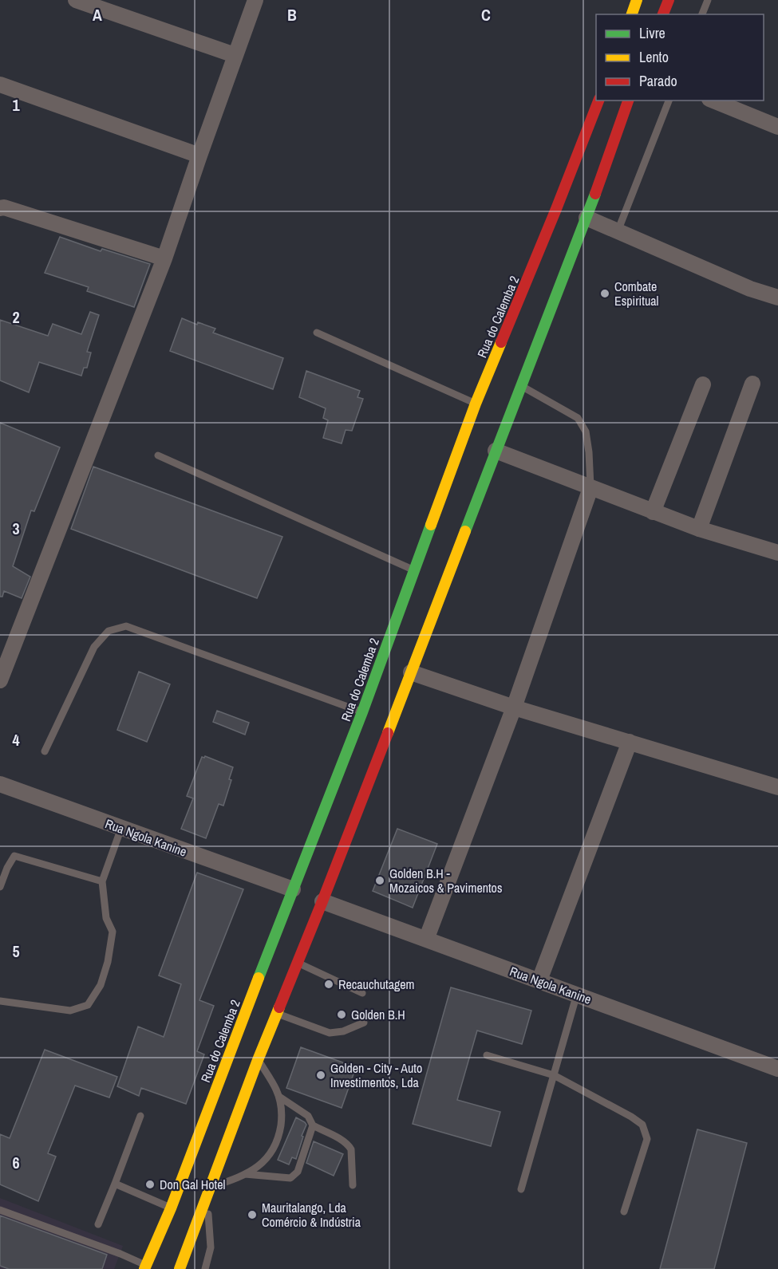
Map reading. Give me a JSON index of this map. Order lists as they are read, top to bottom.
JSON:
{
  "streets": {
    "main road": ["Rua do Calemba 2"],
    "street": ["Rua Ngola Kanine"]
  },
  "crossings": [
    ["Rua do Calemba 2", "Rua Ngola Kanine"]
  ],
  "places": [
    "Combate Espiritual",
    "Golden B.H - Mozaicos & Pavimentos",
    "Recauchutagem",
    "Golden B.H",
    "Golden - City - Auto Investimentos, Lda",
    "Don Gal Hotel",
    "Mauritalango, Lda Comércio & Indústria"
  ],
  "legend": ["Livre", "Lento", "Parado"],
  "grid": {
    "columns": ["A", "B", "C"],
    "rows": [
      "1",
      "2",
      "3",
      "4",
      "5",
      "6"
    ]
  }
}
